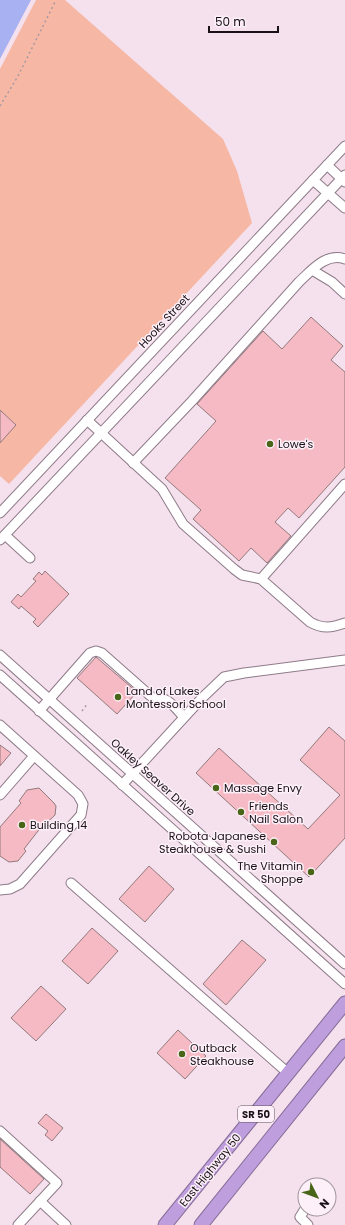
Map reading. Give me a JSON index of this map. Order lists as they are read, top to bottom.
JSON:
{
  "streets": {
    "highway": ["SR 50", "East Highway 50"],
    "street": ["Hooks Street", "Oakley Seaver Drive"]
  },
  "places": [
    "Lowe's",
    "Land of Lakes Montessori School",
    "Massage Envy",
    "Friends Nail Salon",
    "Building 14",
    "Robota Japanese Steakhouse & Sushi",
    "The Vitamin Shoppe",
    "Outback Steakhouse"
  ],
  "scale_bar": "50 m",
  "north": "bottom right"
}
